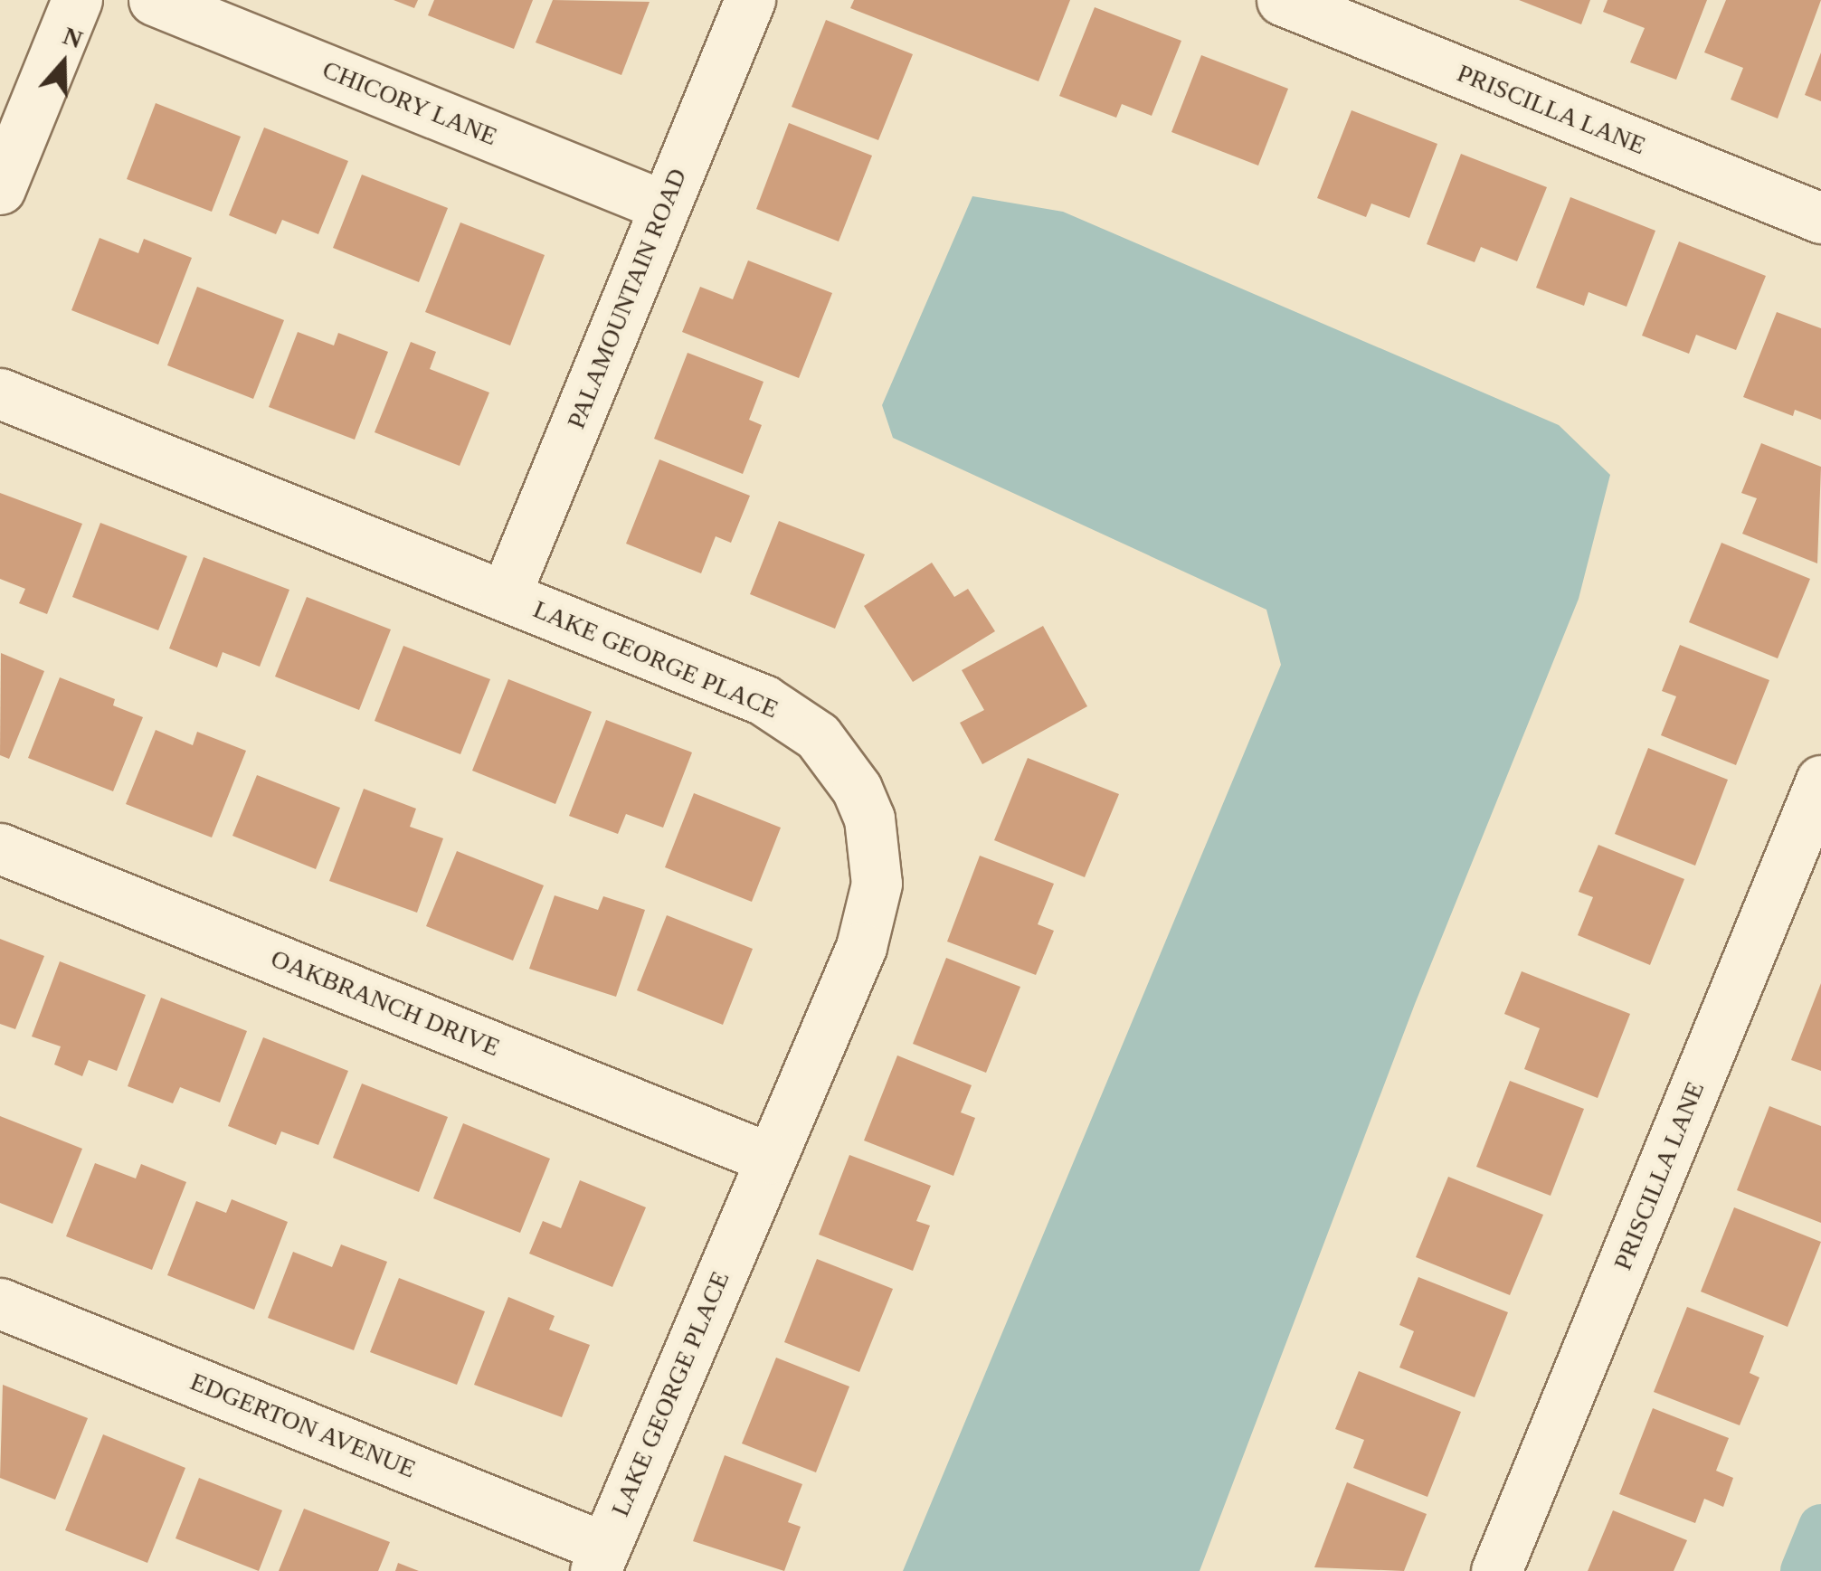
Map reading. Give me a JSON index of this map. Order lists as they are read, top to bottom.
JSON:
{
  "streets": {
    "street": [
      "CHICORY LANE",
      "PRISCILLA LANE",
      "PALAMOUNTAIN ROAD",
      "LAKE GEORGE PLACE",
      "OAKBRANCH DRIVE",
      "EDGERTON AVENUE"
    ]
  },
  "crossings": [
    ["CHICORY LANE", "PALAMOUNTAIN ROAD"],
    ["PALAMOUNTAIN ROAD", "LAKE GEORGE PLACE"],
    ["LAKE GEORGE PLACE", "OAKBRANCH DRIVE"],
    ["LAKE GEORGE PLACE", "EDGERTON AVENUE"]
  ],
  "north": "top"
}
